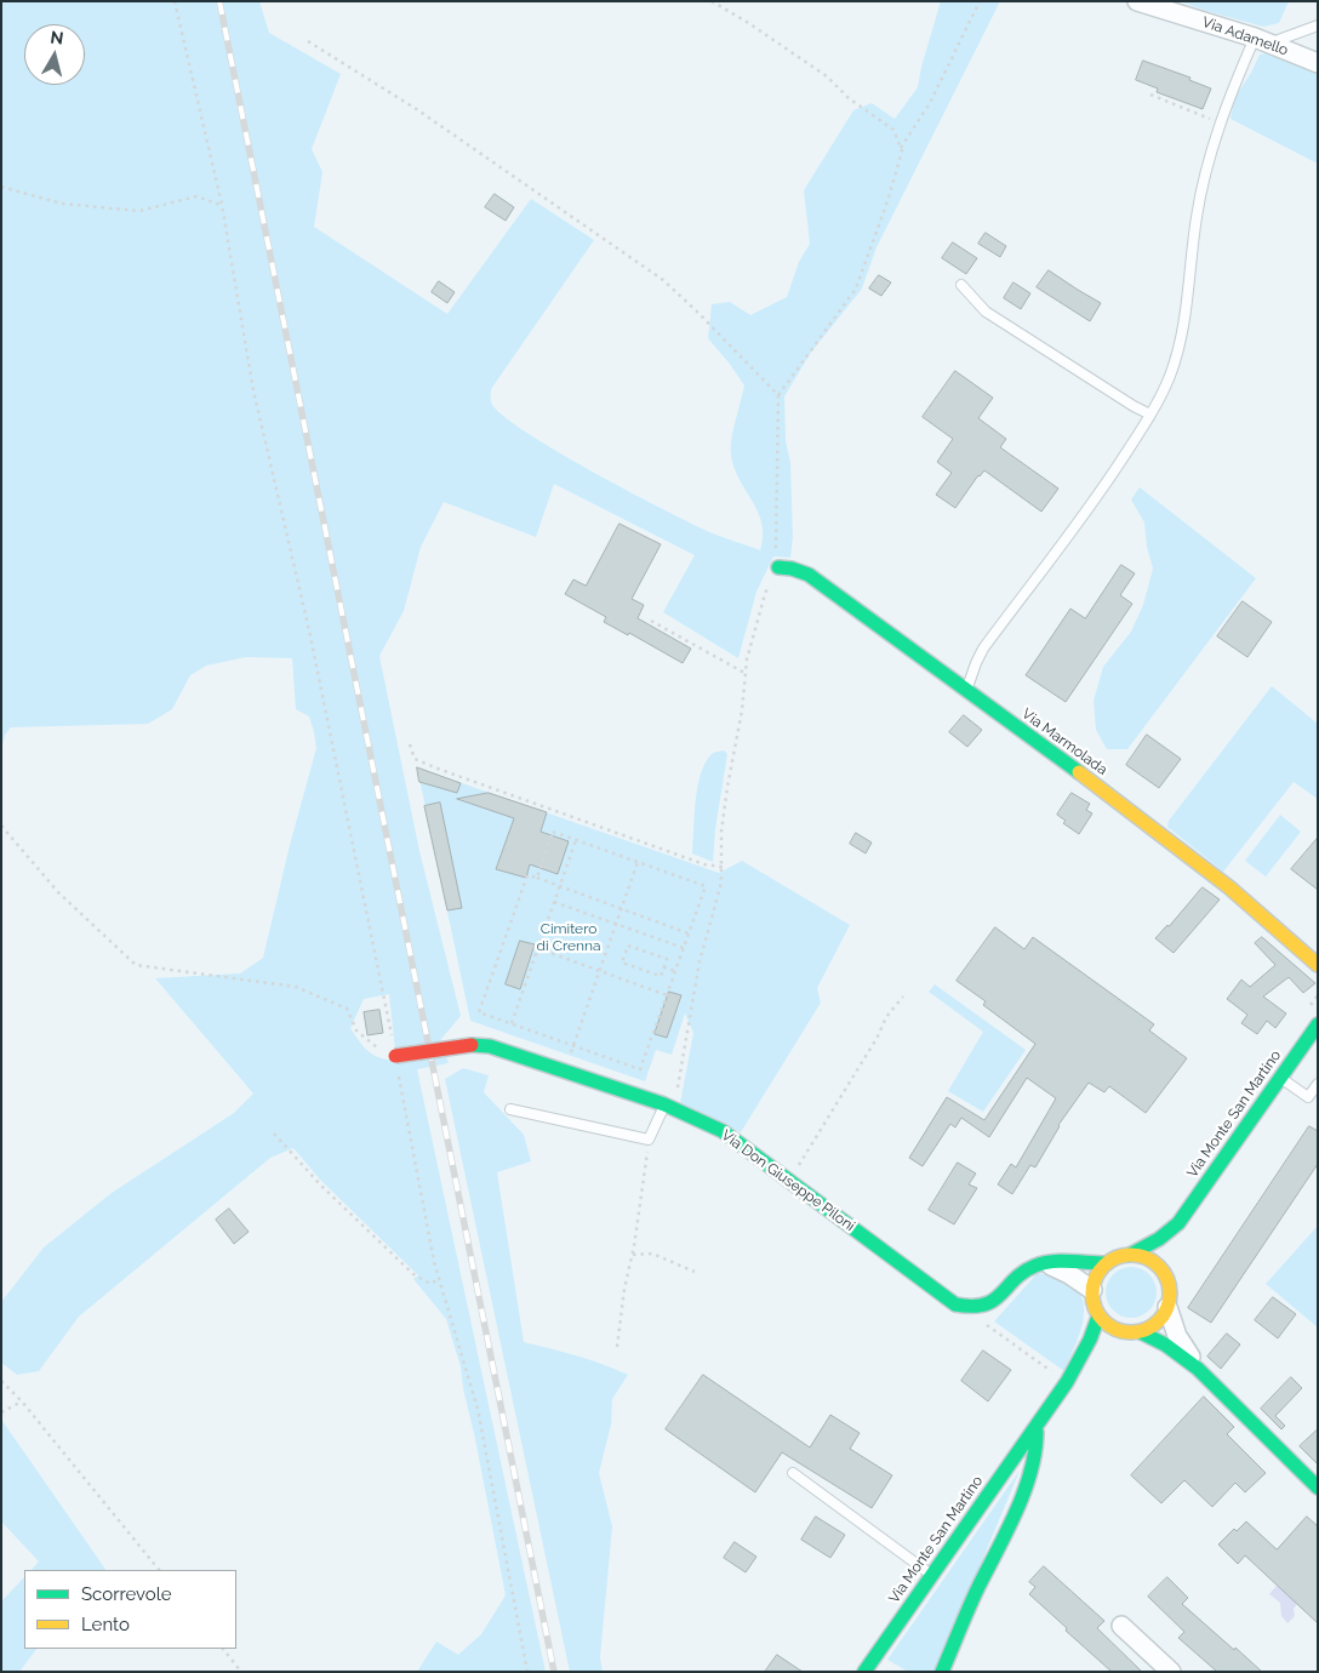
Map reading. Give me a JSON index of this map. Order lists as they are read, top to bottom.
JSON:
{
  "streets": {
    "street": [
      "Via Adamello",
      "Via Marmolada",
      "Via Monte San Martino",
      "Via Don Giuseppe Piloni"
    ]
  },
  "parks": ["Cimitero di Crenna"],
  "legend": ["Scorrevole", "Lento"],
  "north": "top"
}
